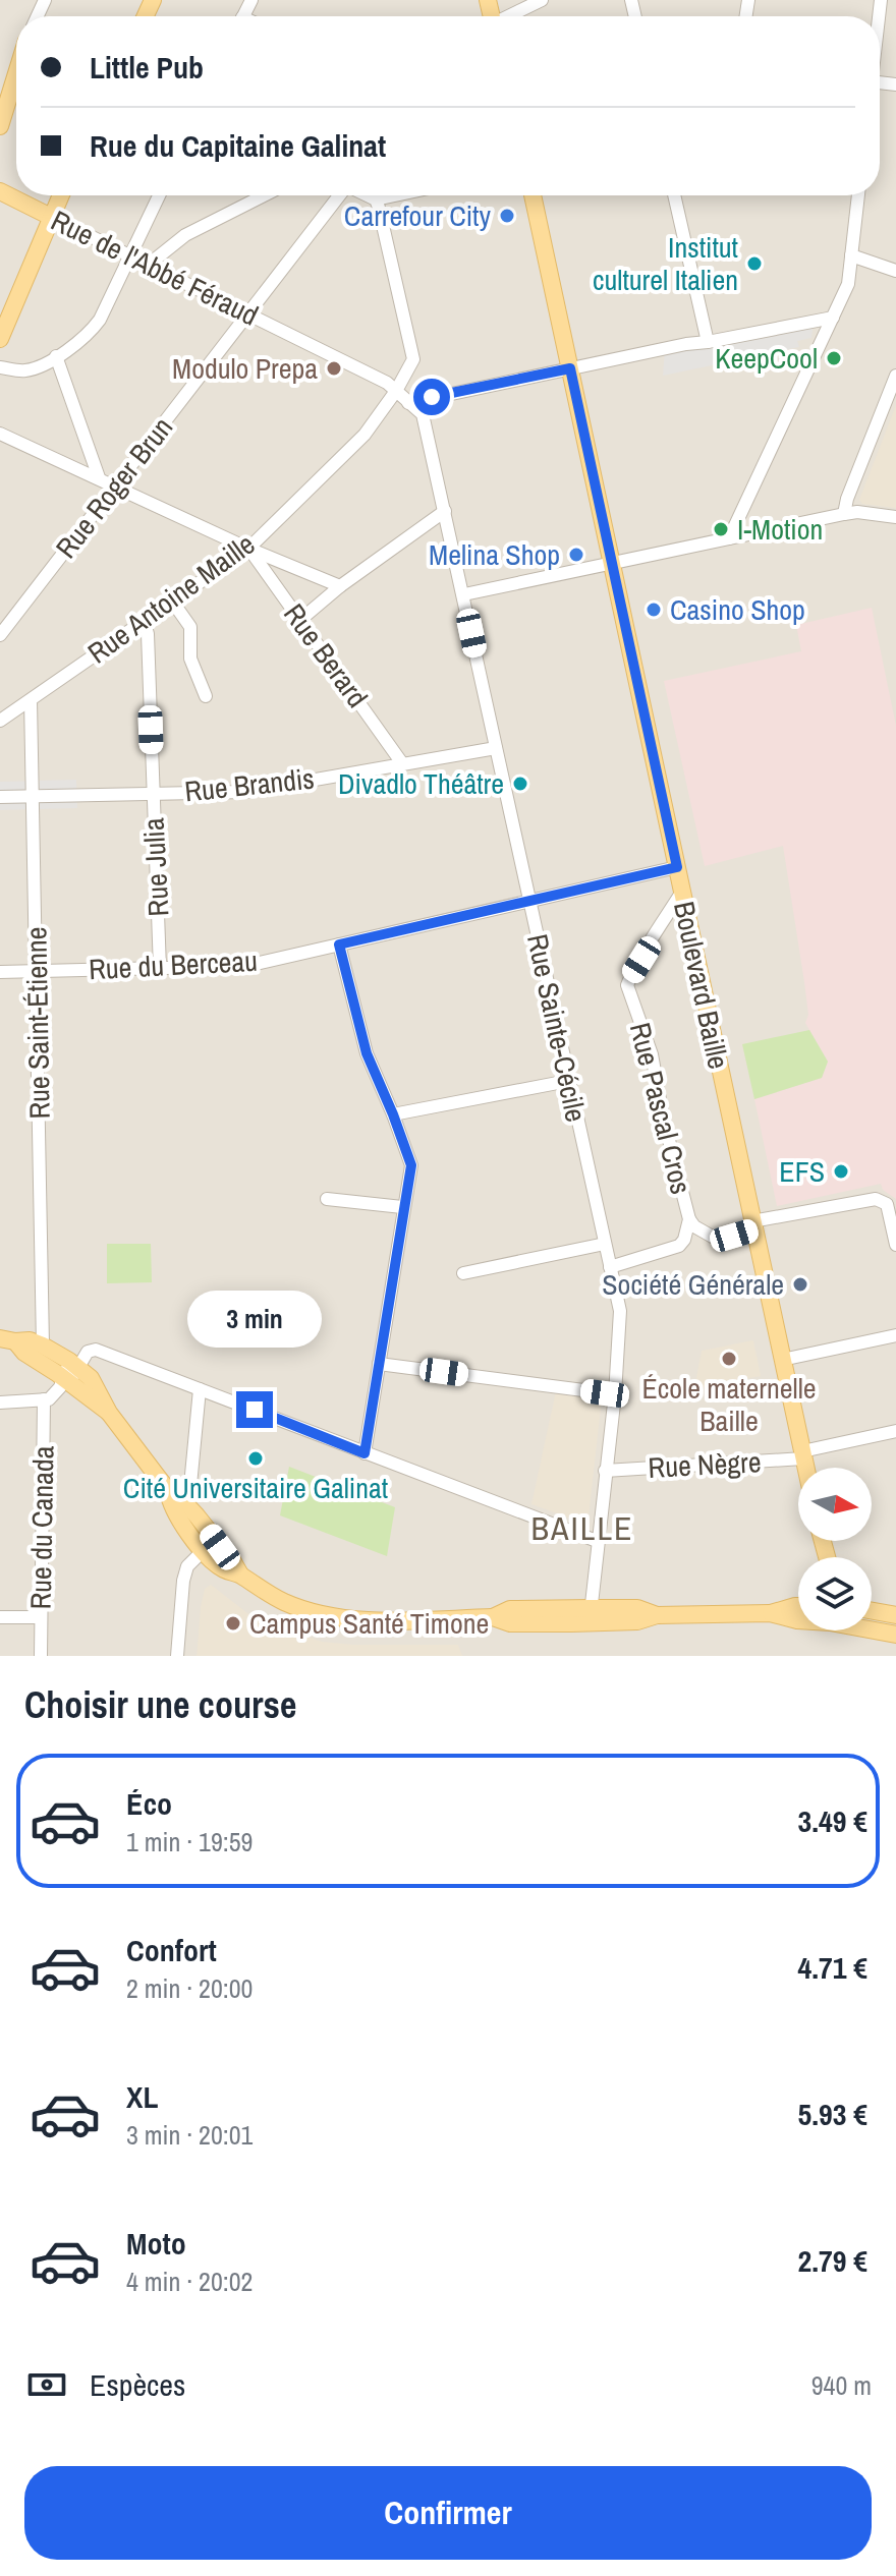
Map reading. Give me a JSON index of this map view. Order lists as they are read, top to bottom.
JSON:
{
  "streets": {
    "main road": ["Rue de l'Abbé Féraud", "Boulevard Baille"],
    "street": [
      "Rue Roger Brun",
      "Rue Antoine Maille",
      "Rue Berard",
      "Rue Brandis",
      "Rue Julia",
      "Rue du Berceau",
      "Rue Saint-Étienne",
      "Rue Sainte-Cécile",
      "Rue Pascal Cros",
      "Rue Nègre",
      "Rue du Canada"
    ]
  },
  "crossings": [
    ["Rue de l'Abbé Féraud", "Rue Roger Brun"],
    ["Rue de l'Abbé Féraud", "Rue Antoine Maille"],
    ["Rue de l'Abbé Féraud", "Rue Sainte-Cécile"],
    ["Rue Antoine Maille", "Rue Berard"],
    ["Rue Antoine Maille", "Rue Julia"],
    ["Rue Antoine Maille", "Rue Saint-Étienne"],
    ["Rue Antoine Maille", "Rue Sainte-Cécile"],
    ["Rue Berard", "Rue Brandis"],
    ["Rue Brandis", "Rue Julia"],
    ["Rue Brandis", "Rue Saint-Étienne"],
    ["Rue Brandis", "Rue Sainte-Cécile"],
    ["Rue Julia", "Rue du Berceau"],
    ["Rue du Berceau", "Boulevard Baille"],
    ["Rue du Berceau", "Rue Saint-Étienne"],
    ["Rue du Berceau", "Rue Sainte-Cécile"],
    ["Boulevard Baille", "Rue Pascal Cros"],
    ["Boulevard Baille", "Rue Nègre"],
    ["Rue Sainte-Cécile", "Rue Pascal Cros"],
    ["Rue Sainte-Cécile", "Rue Nègre"]
  ],
  "districts": ["BAILLE"],
  "places": [
    "Carrefour City",
    "Institut culturel Italien",
    "KeepCool",
    "Modulo Prepa",
    "I-Motion",
    "Melina Shop",
    "Casino Shop",
    "Divadlo Théâtre",
    "EFS",
    "Société Générale",
    "École maternelle Baille",
    "Cité Universitaire Galinat",
    "Campus Santé Timone"
  ],
  "north": "right",
  "page": {
    "banner": ["Little Pub", "Rue du Capitaine Galinat"],
    "bubble": "3 min",
    "heading": "Choisir une course",
    "list": [
      {
        "name": "Éco",
        "note": "1 min · 19:59",
        "value": "3.49 €"
      },
      {
        "name": "Confort",
        "note": "2 min · 20:00",
        "value": "4.71 €"
      },
      {
        "name": "XL",
        "note": "3 min · 20:01",
        "value": "5.93 €"
      },
      {
        "name": "Moto",
        "note": "4 min · 20:02",
        "value": "2.79 €"
      }
    ],
    "pay": ["Espèces", "940 m"],
    "buttons": "Confirmer"
  }
}
